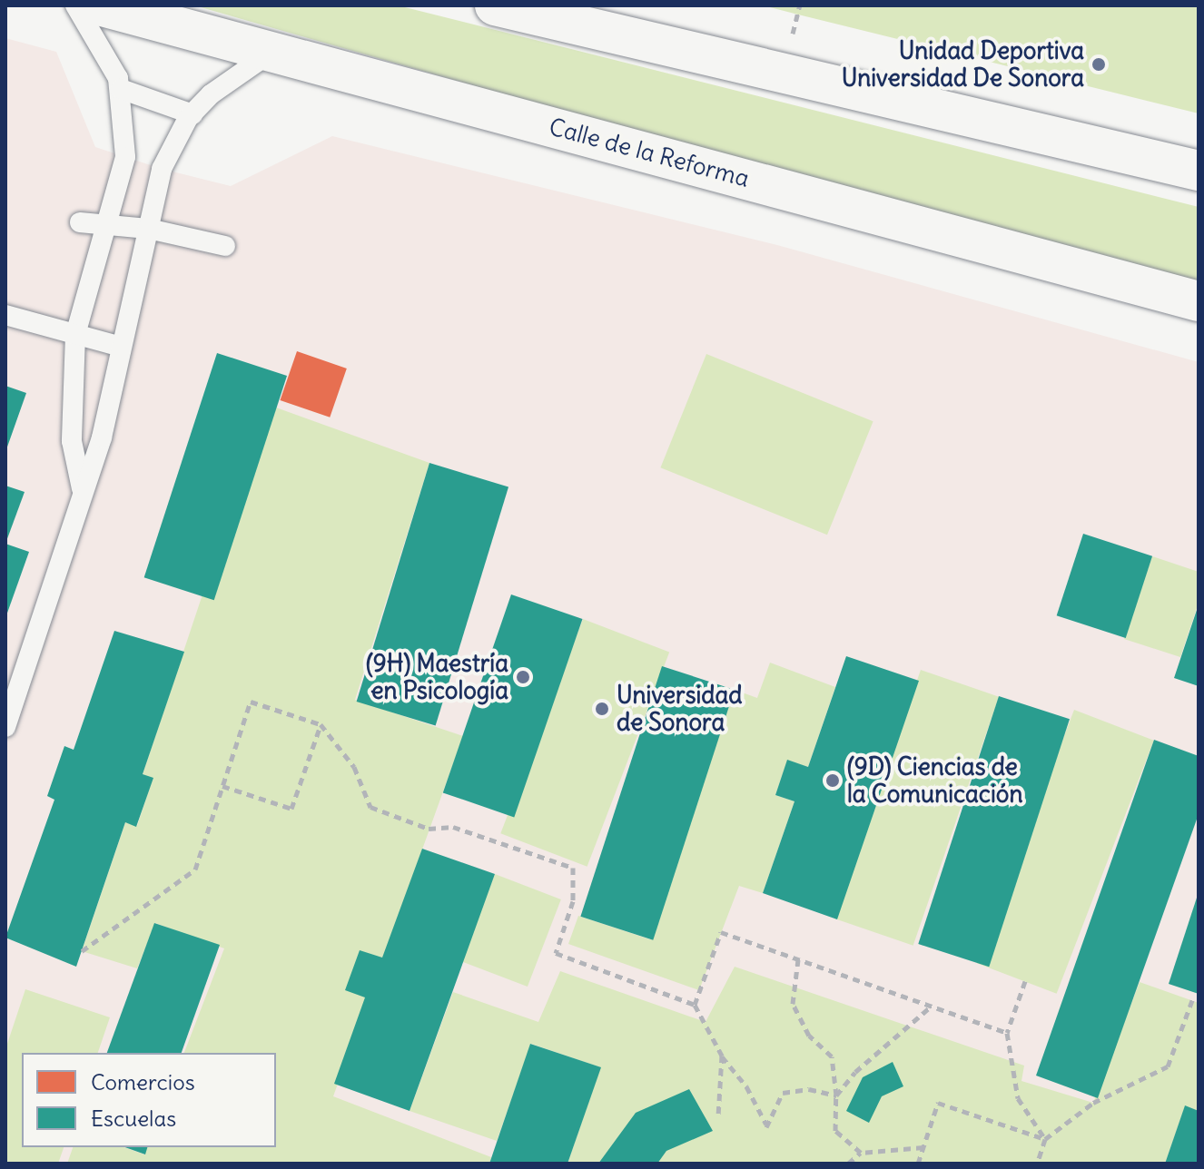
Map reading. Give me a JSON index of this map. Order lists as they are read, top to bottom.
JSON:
{
  "streets": {
    "main road": ["Calle de la Reforma"]
  },
  "places": [
    "Unidad Deportiva Universidad De Sonora",
    "(9H) Maestría en Psicología",
    "Universidad de Sonora",
    "(9D) Ciencias de la Comunicación"
  ],
  "legend": ["Comercios", "Escuelas"]
}
